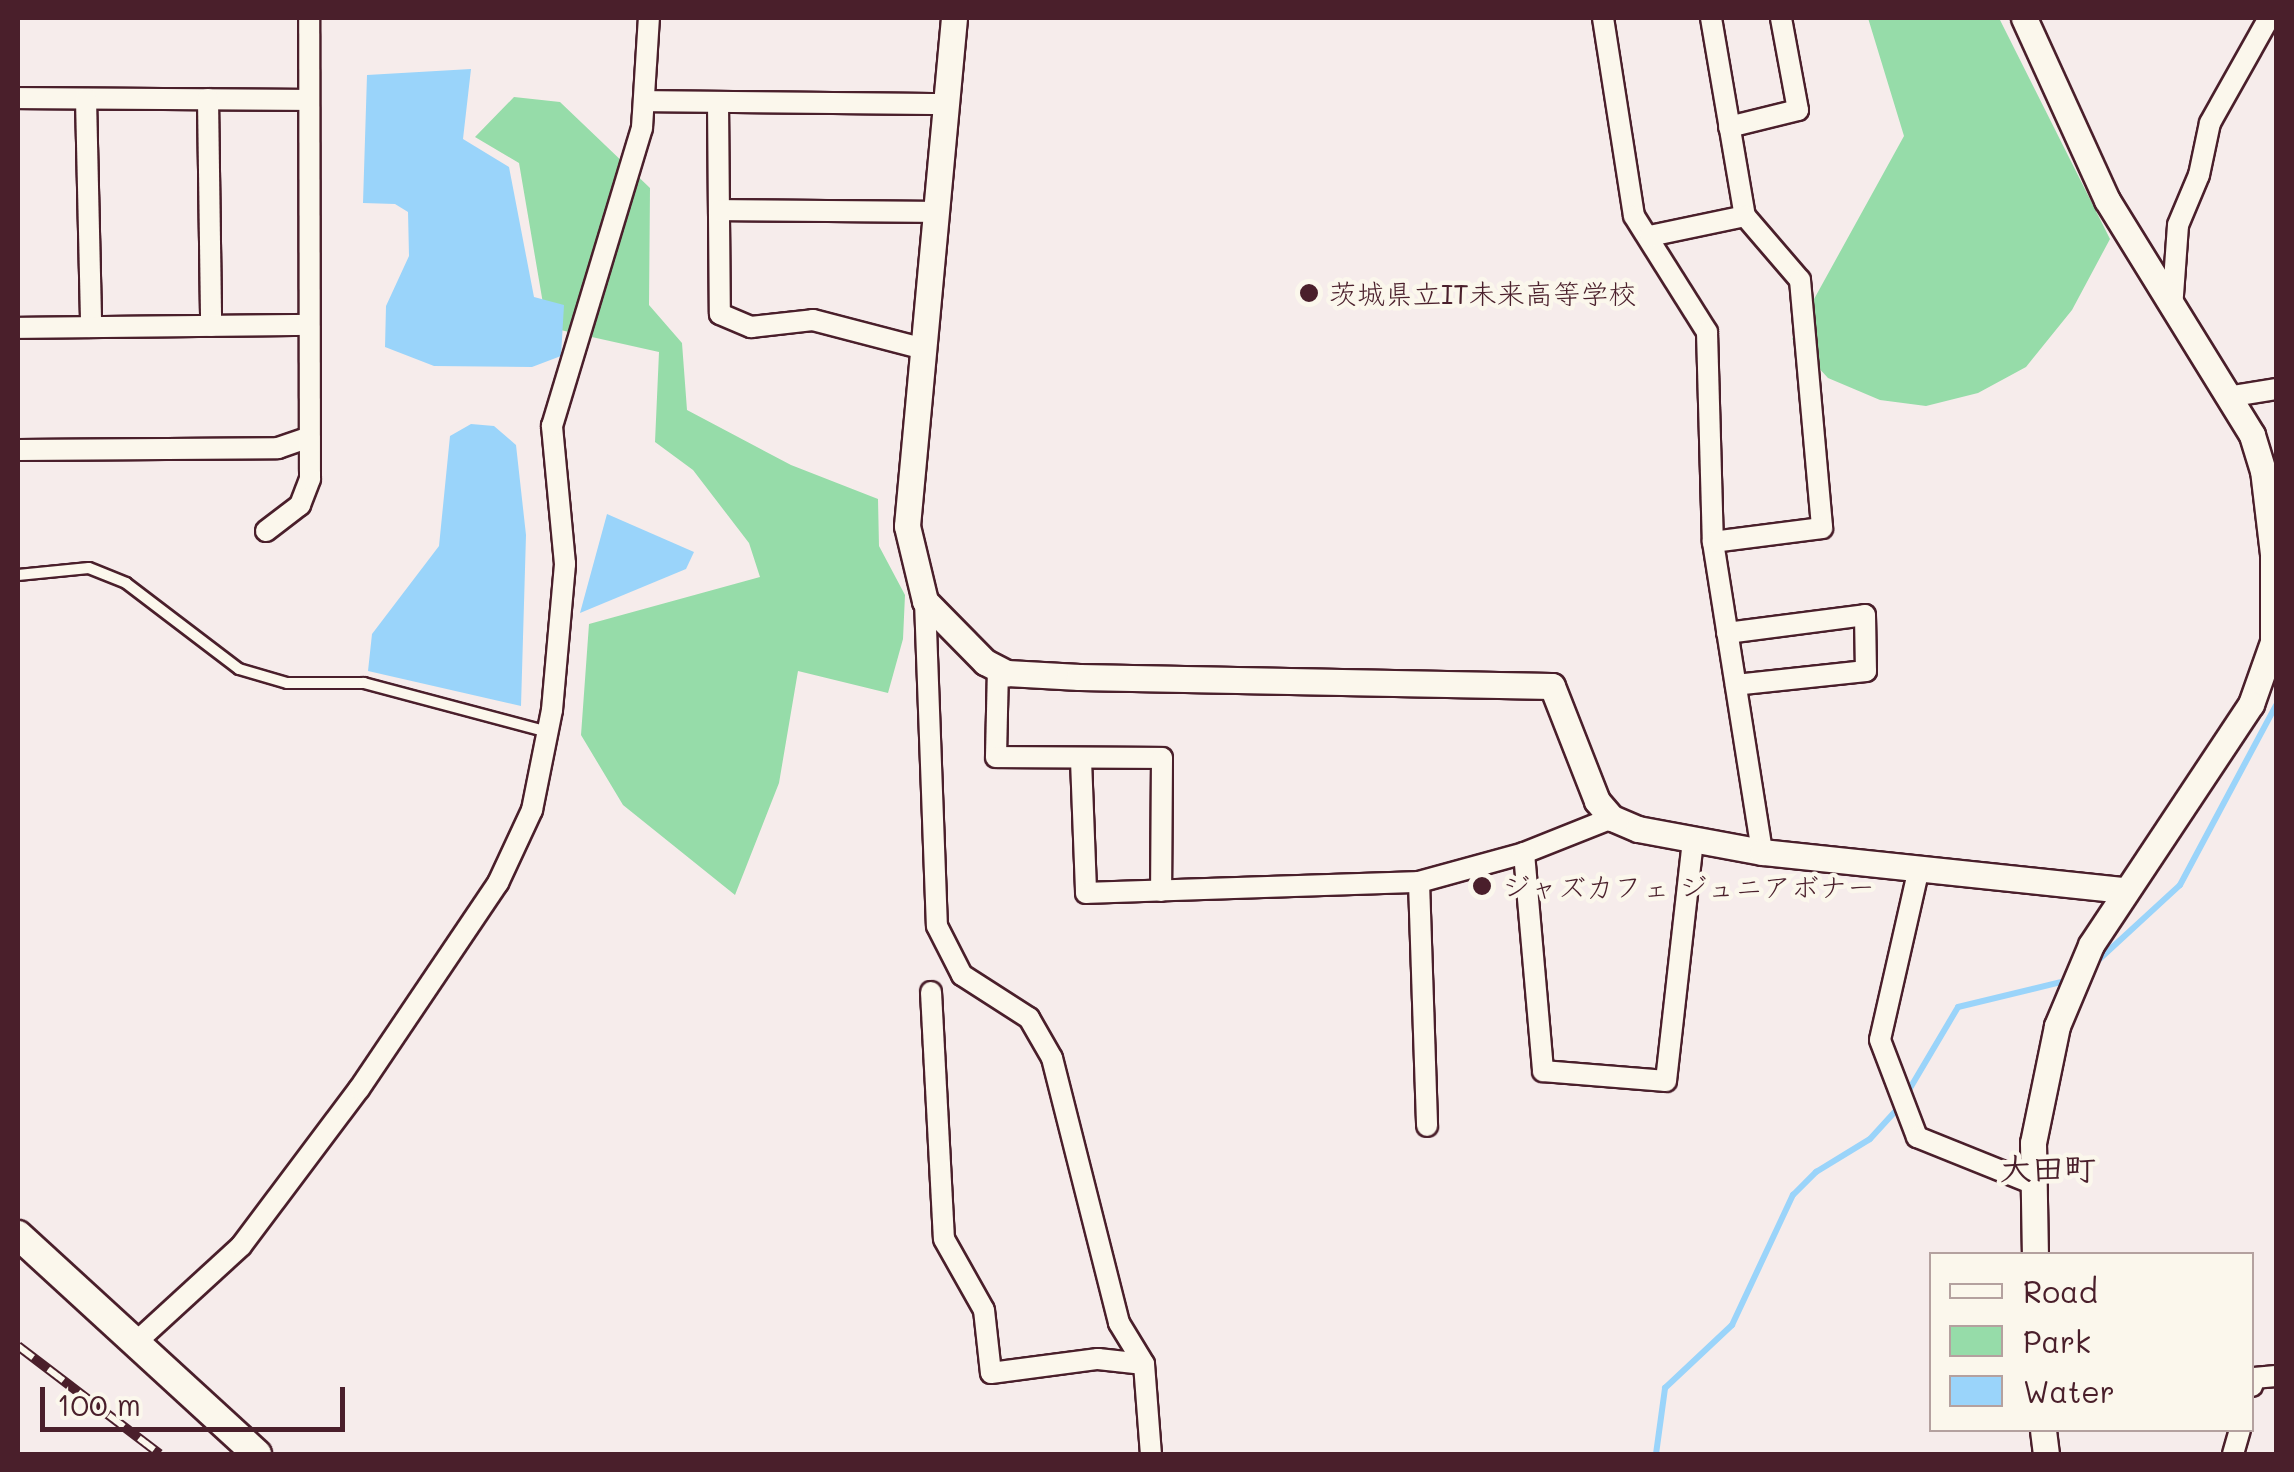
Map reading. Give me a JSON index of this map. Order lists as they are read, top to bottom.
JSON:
{
  "districts": ["大田町"],
  "places": ["茨城県立IT未来高等学校", "ジャズカフェ ジュニアボナー"],
  "legend": ["Road", "Park", "Water"],
  "scale_bar": "100 m"
}
